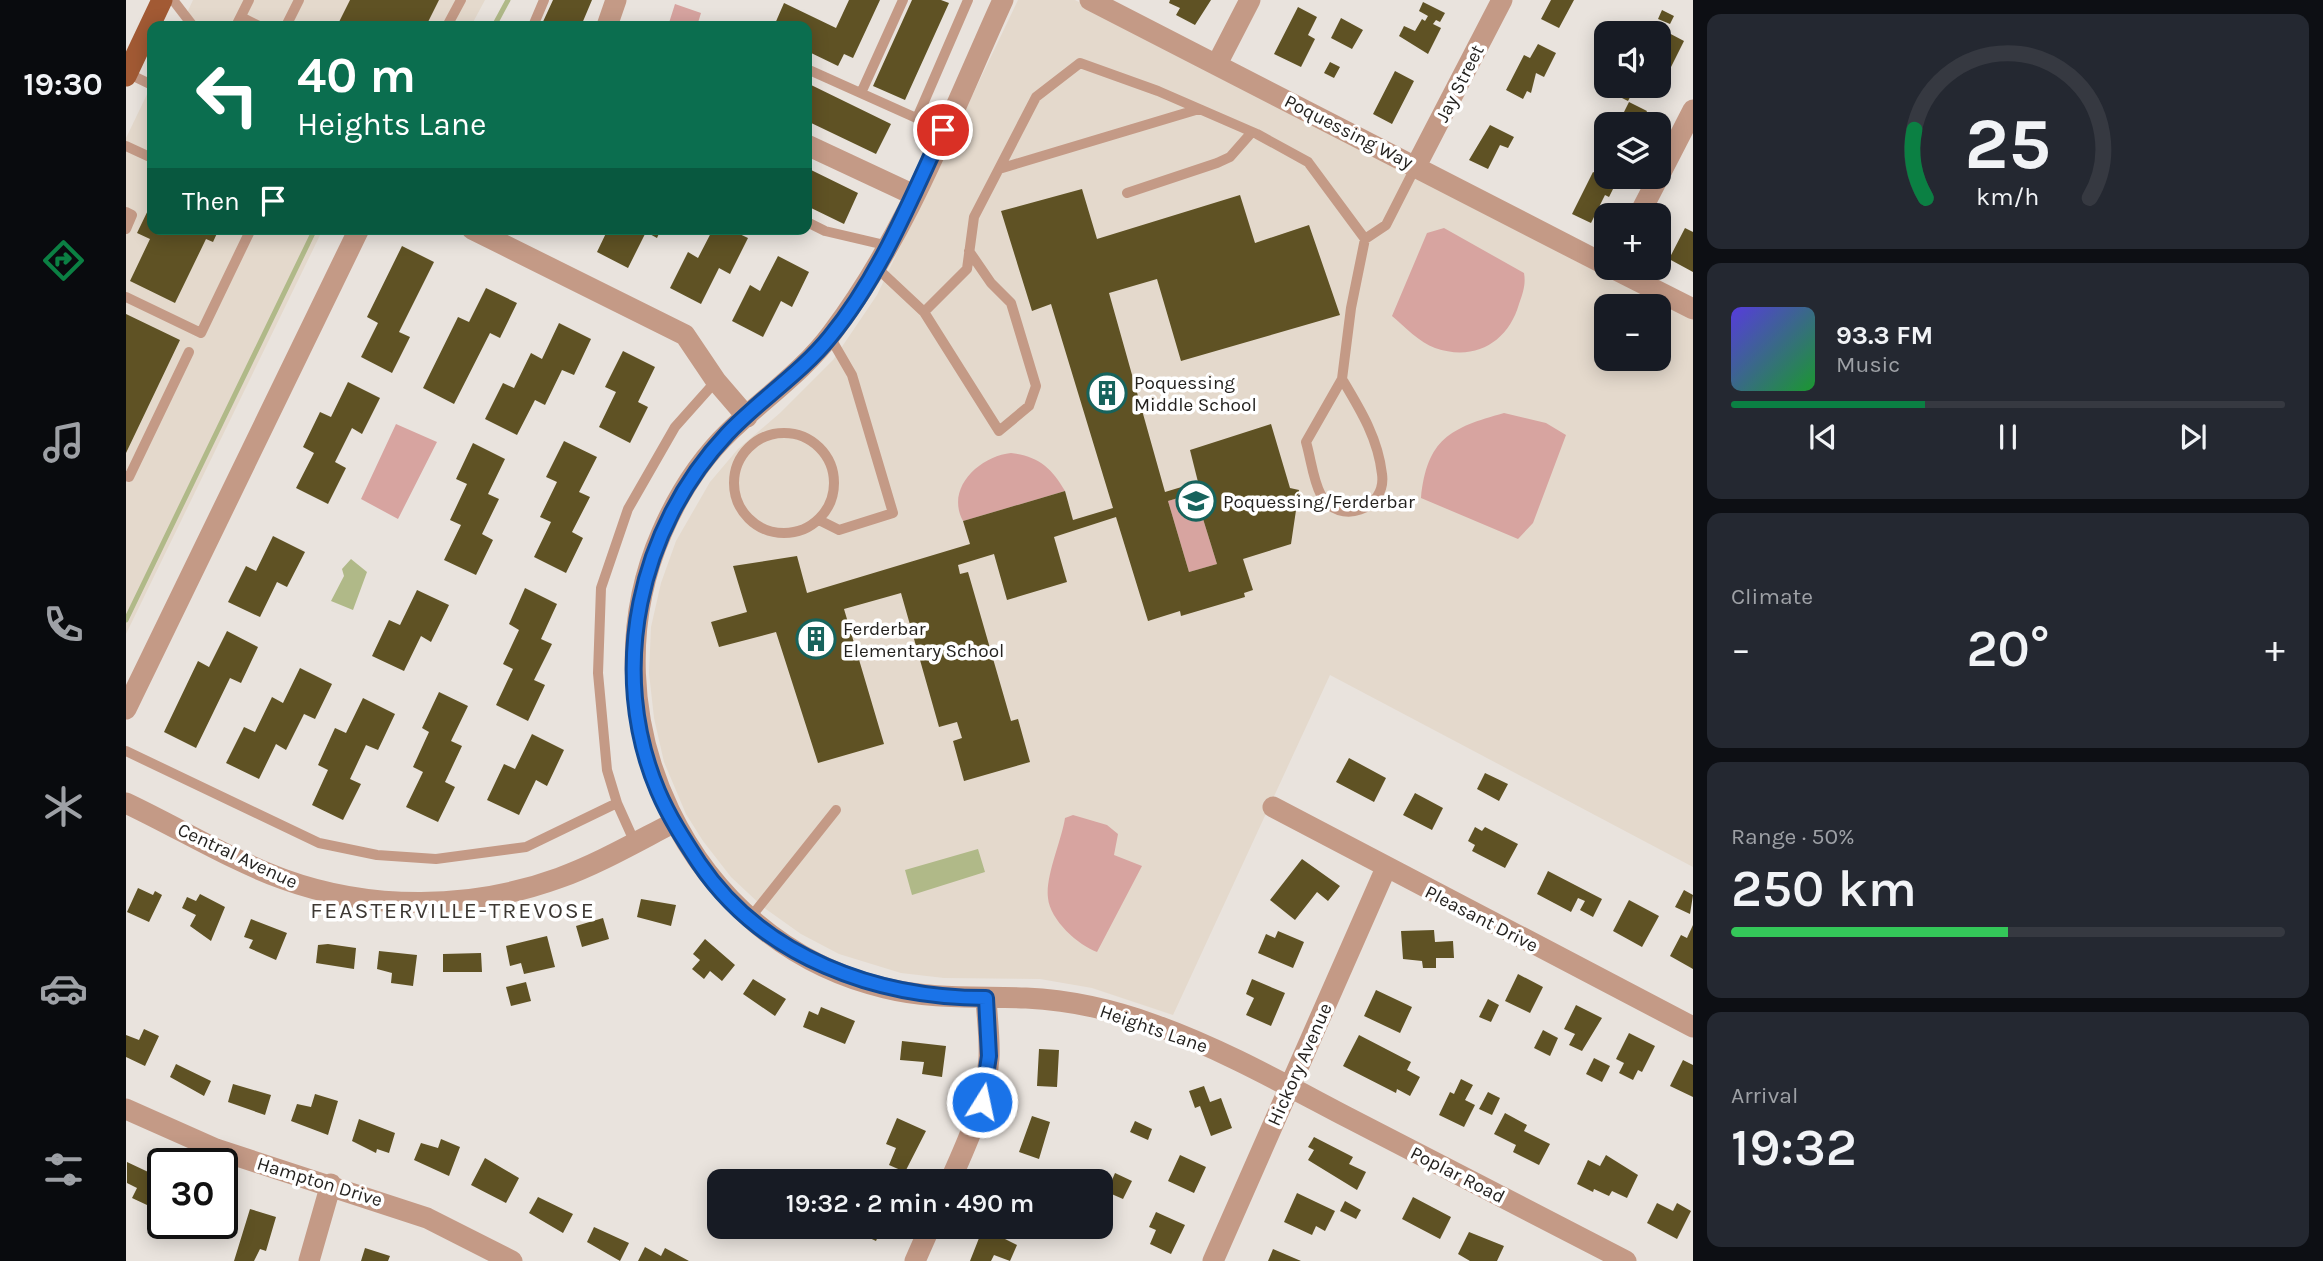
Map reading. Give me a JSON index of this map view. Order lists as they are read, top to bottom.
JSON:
{
  "streets": {
    "street": [
      "Jay Street",
      "Poquessing Way",
      "Central Avenue",
      "Pleasant Drive",
      "Heights Lane",
      "Hickory Avenue",
      "Poplar Road",
      "Hampton Drive"
    ]
  },
  "crossings": [
    ["Jay Street", "Poquessing Way"],
    ["Central Avenue", "Heights Lane"],
    ["Pleasant Drive", "Hickory Avenue"],
    ["Heights Lane", "Hickory Avenue"],
    ["Heights Lane", "Poplar Road"],
    ["Hickory Avenue", "Poplar Road"]
  ],
  "districts": ["FEASTERVILLE-TREVOSE"],
  "places": {
    "building": ["Poquessing Middle School", "Ferderbar Elementary School"],
    "school or university": ["Poquessing/Ferderbar"]
  },
  "page": {
    "tabs": "19:30",
    "map_buttons": ["+", "−"],
    "turn": ["40 m", "Heights Lane"],
    "then": "Then",
    "song": ["93.3 FM", "Music"],
    "tile": [
      "Climate",
      ["Range · 50%", "250 km"],
      ["Arrival", "19:32"]
    ],
    "heat": ["−", "20°", "+"],
    "limit": "30",
    "trip": "19:32 · 2 min · 490 m",
    "gauge": ["25", "km/h"]
  }
}
